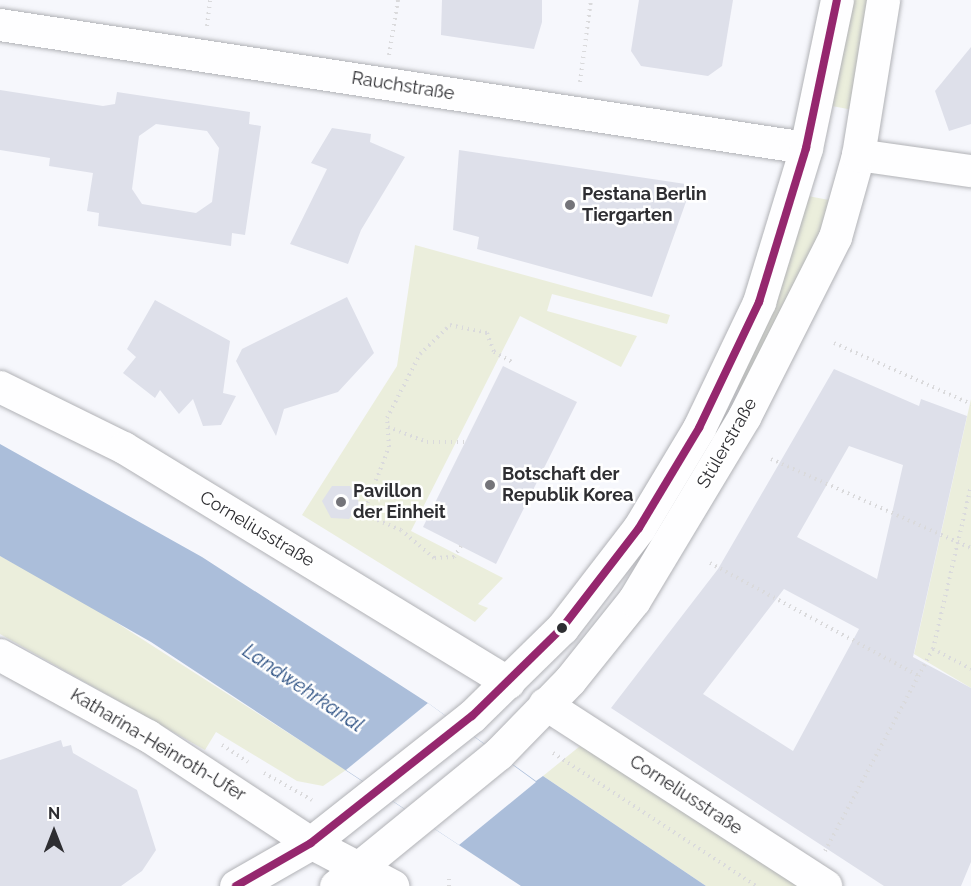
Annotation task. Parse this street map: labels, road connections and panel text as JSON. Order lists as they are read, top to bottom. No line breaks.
{"streets":{"main road":["Stülerstraße"],"street":["Rauchstraße","Corneliusstraße","Katharina-Heinroth-Ufer"]},"crossings":[["Rauchstraße","Stülerstraße"],["Stülerstraße","Corneliusstraße"],["Stülerstraße","Katharina-Heinroth-Ufer"]],"water":["Landwehrkanal"],"places":["Pestana Berlin Tiergarten","Botschaft der Republik Korea","Pavillon der Einheit"],"north":"top"}
